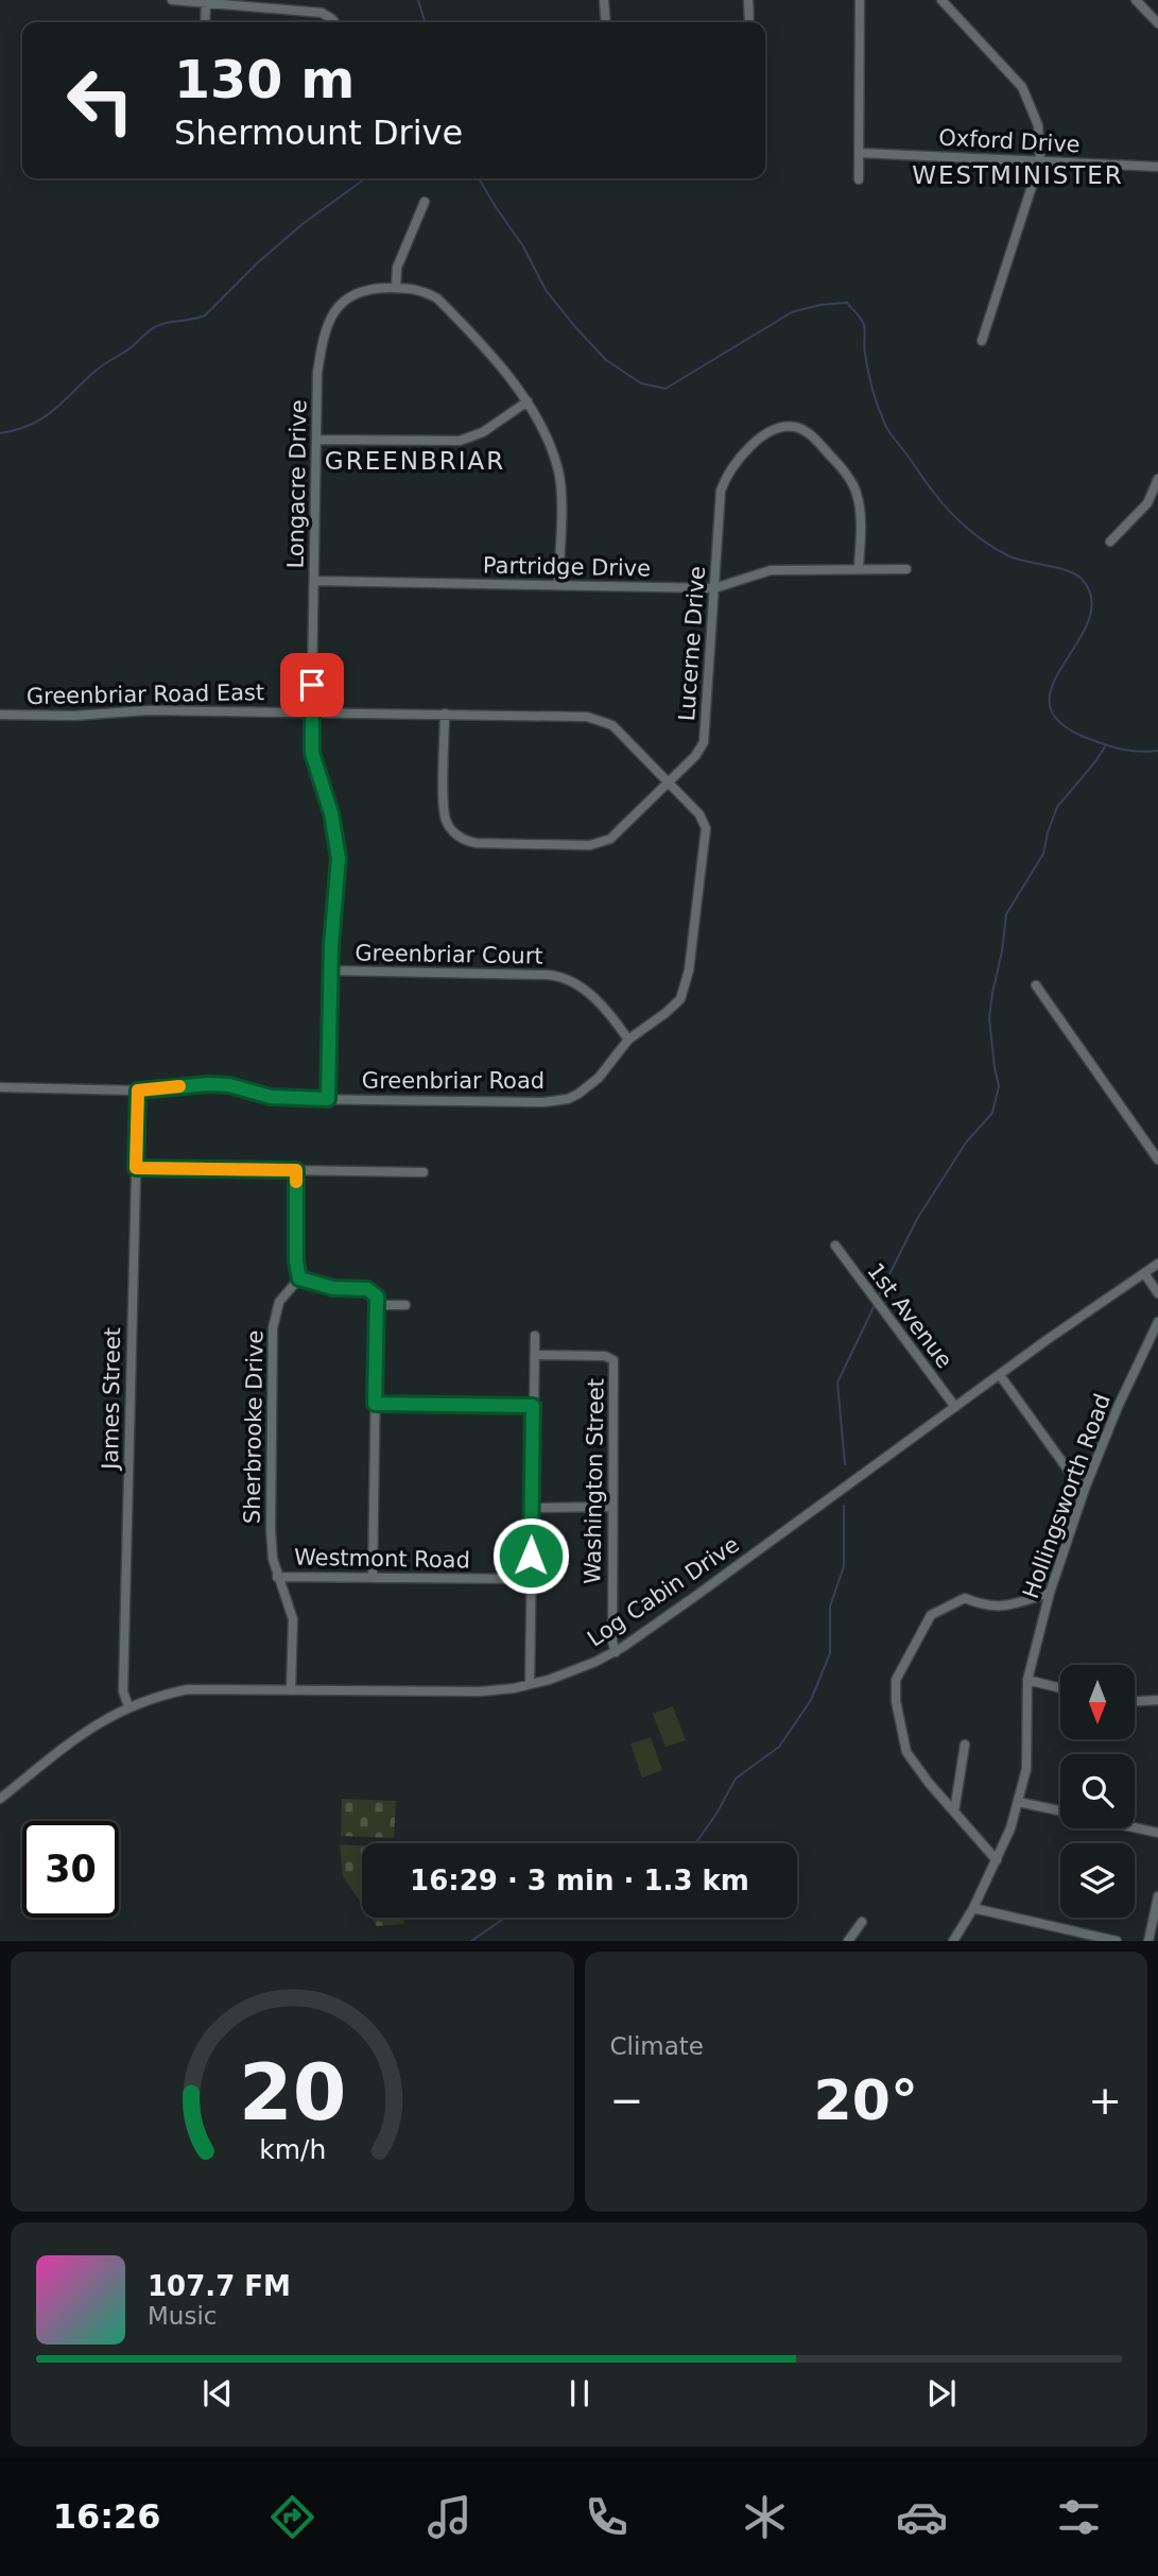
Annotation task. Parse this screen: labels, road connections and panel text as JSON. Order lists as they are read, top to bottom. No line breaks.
{"streets":{"street":["Oxford Drive","Longacre Drive","Partridge Drive","Lucerne Drive","Greenbriar Road East","Greenbriar Court","Greenbriar Road","1st Avenue","James Street","Sherbrooke Drive","Washington Street","Hollingsworth Road","Westmont Road","Log Cabin Drive"]},"crossings":[["Longacre Drive","Partridge Drive"],["Longacre Drive","Greenbriar Road East"],["Longacre Drive","Greenbriar Court"],["Longacre Drive","Greenbriar Road"],["Partridge Drive","Lucerne Drive"],["Lucerne Drive","Greenbriar Road East"],["Lucerne Drive","Greenbriar Road"],["Greenbriar Road East","Greenbriar Road"],["Greenbriar Court","Greenbriar Road"],["Greenbriar Road","James Street"],["1st Avenue","Log Cabin Drive"],["James Street","Log Cabin Drive"],["Sherbrooke Drive","Westmont Road"],["Sherbrooke Drive","Log Cabin Drive"],["Washington Street","Log Cabin Drive"]],"districts":["WESTMINISTER","GREENBRIAR"],"north":"bottom","page":{"turn":["130 m","Shermount Drive"],"limit":"30","trip":"16:29 · 3 min · 1.3 km","tile":"Climate","heat":["−","20°","+"],"song":["107.7 FM","Music"],"tabs":"16:26","gauge":["20","km/h"]}}
